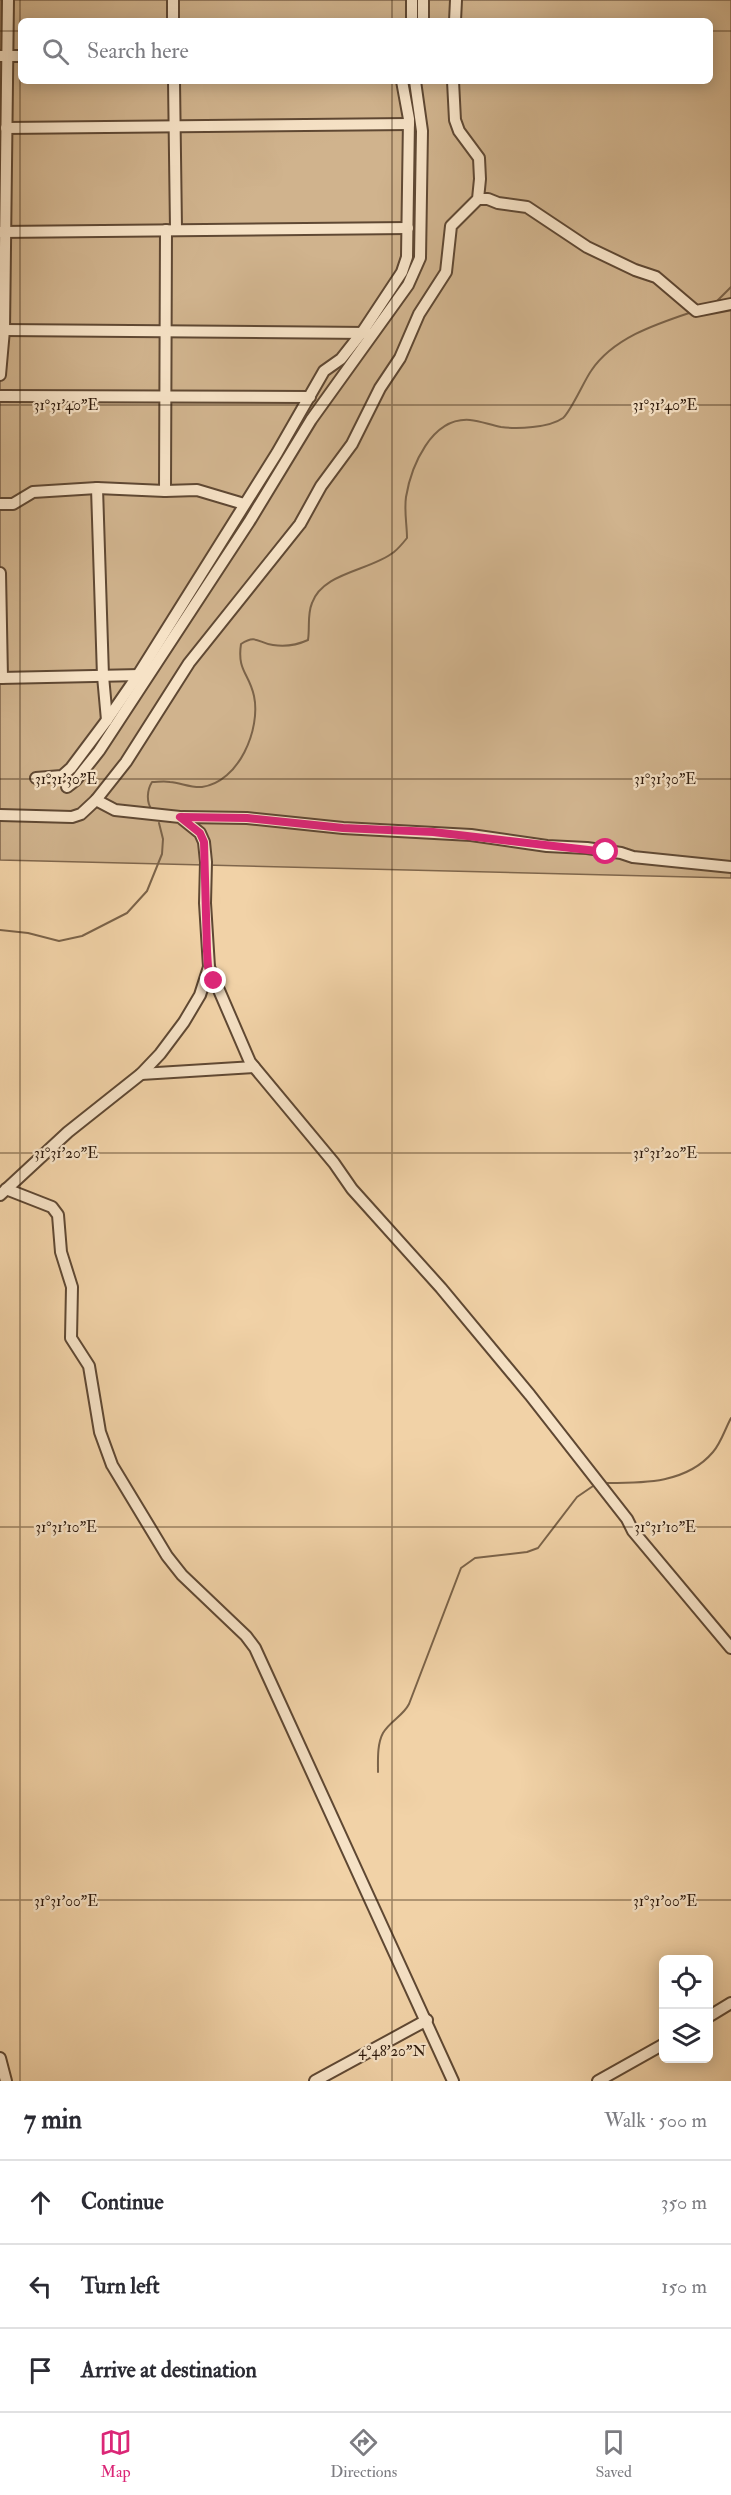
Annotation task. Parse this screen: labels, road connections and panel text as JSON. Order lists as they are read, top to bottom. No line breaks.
{"page":{"search":"Search here","heading":["7 min","Walk · 500 m"],"list":[["Continue","350 m"],["Turn left","150 m"],"Arrive at destination"],"nav":["Map","Directions","Saved"]},"coordinates":["31°31'40\"E","31°31'30\"E","31°31'20\"E","31°31'10\"E","31°31'00\"E","4°48'20\"N"]}
